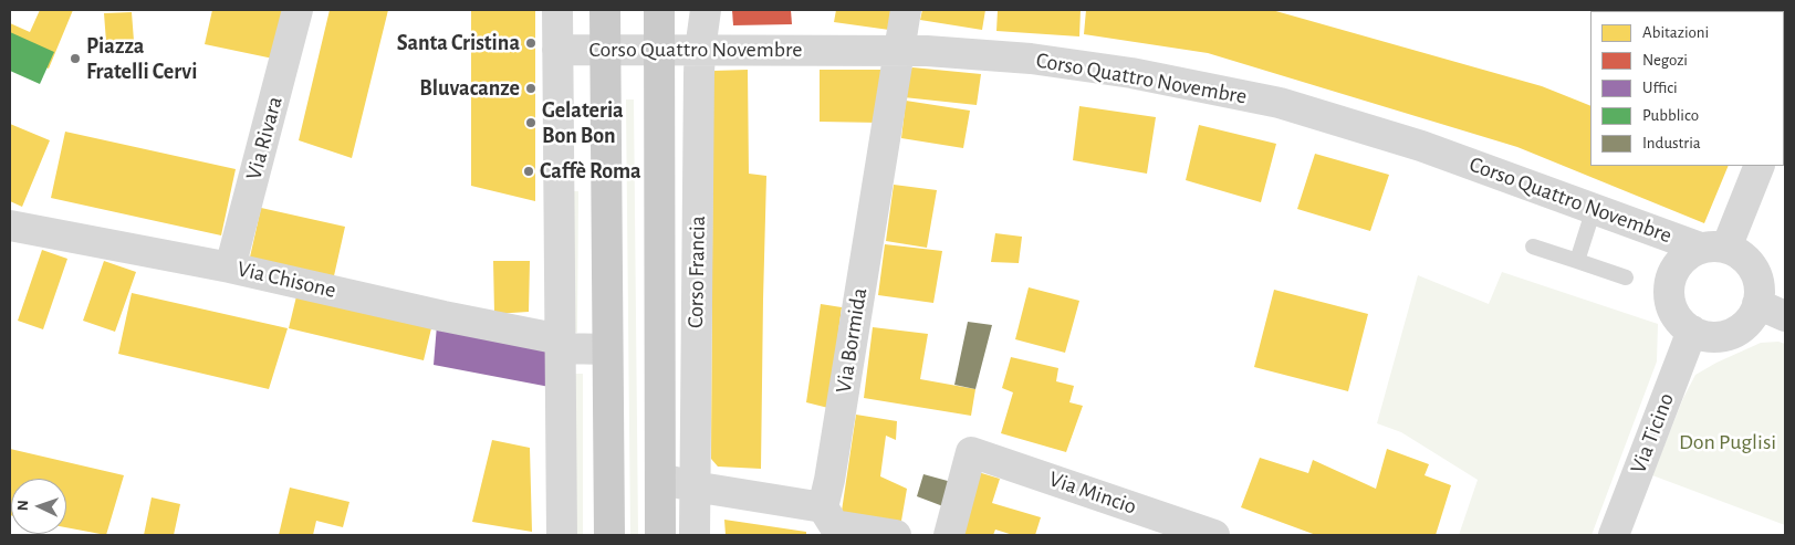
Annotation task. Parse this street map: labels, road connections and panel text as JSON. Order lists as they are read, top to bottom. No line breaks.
{"streets":{"main road":["Corso Francia"],"street":["Corso Quattro Novembre","Via Rivara","Via Chisone","Via Bormida","Via Ticino","Via Mincio"]},"crossings":[["Corso Quattro Novembre","Corso Francia"],["Corso Quattro Novembre","Via Bormida"],["Corso Quattro Novembre","Via Ticino"],["Via Rivara","Via Chisone"]],"parks":["Don Puglisi"],"places":["Santa Cristina","Piazza Fratelli Cervi","Bluvacanze","Gelateria Bon Bon","Caffè Roma"],"legend":["Abitazioni","Negozi","Uffici","Pubblico","Industria"],"north":"left"}
